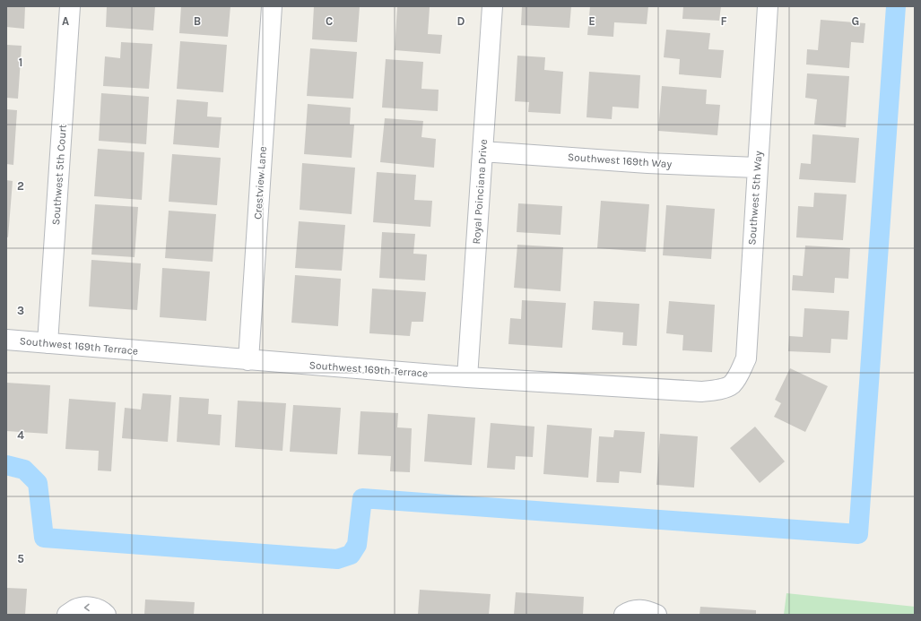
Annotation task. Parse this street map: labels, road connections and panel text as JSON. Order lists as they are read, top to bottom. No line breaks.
{"streets":{"street":["Southwest 169th Way","Southwest 5th Court","Crestview Lane","Royal Poinciana Drive","Southwest 5th Way","Southwest 169th Terrace"]},"crossings":[["Southwest 169th Way","Royal Poinciana Drive"],["Southwest 169th Way","Southwest 5th Way"],["Southwest 5th Court","Southwest 169th Terrace"],["Crestview Lane","Southwest 169th Terrace"],["Royal Poinciana Drive","Southwest 169th Terrace"],["Southwest 5th Way","Southwest 169th Terrace"]],"grid":{"columns":["A","B","C","D","E","F","G"],"rows":["1","2","3","4","5"]}}
